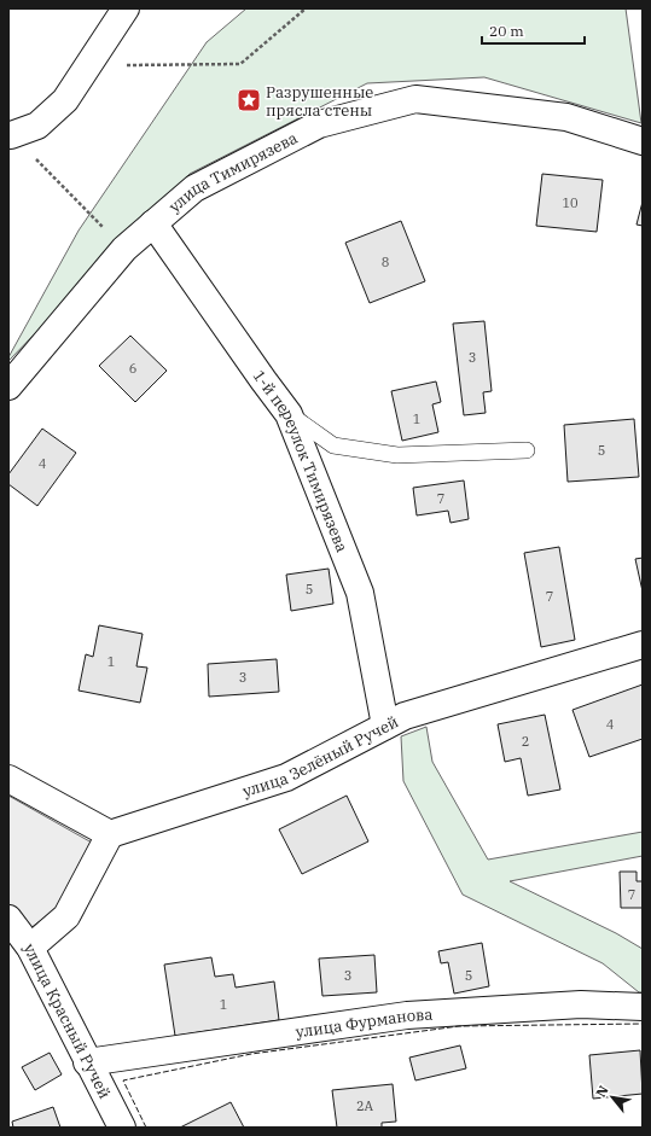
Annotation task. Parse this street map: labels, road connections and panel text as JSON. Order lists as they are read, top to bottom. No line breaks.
{"streets":{"street":["улица Тимирязева","1-й переулок Тимирязева","улица Зелёный Ручей","улица Красный Ручей","улица Фурманова"]},"crossings":[["улица Тимирязева","1-й переулок Тимирязева"],["1-й переулок Тимирязева","улица Зелёный Ручей"],["улица Красный Ручей","улица Фурманова"]],"places":{"place":["Разрушенные прясла стены"]},"house_numbers":["10","8","3","6","1","5","4","7","5","7","1","3","4","2","7","3","5","1","2А"],"scale_bar":"20 m","north":"top left"}
